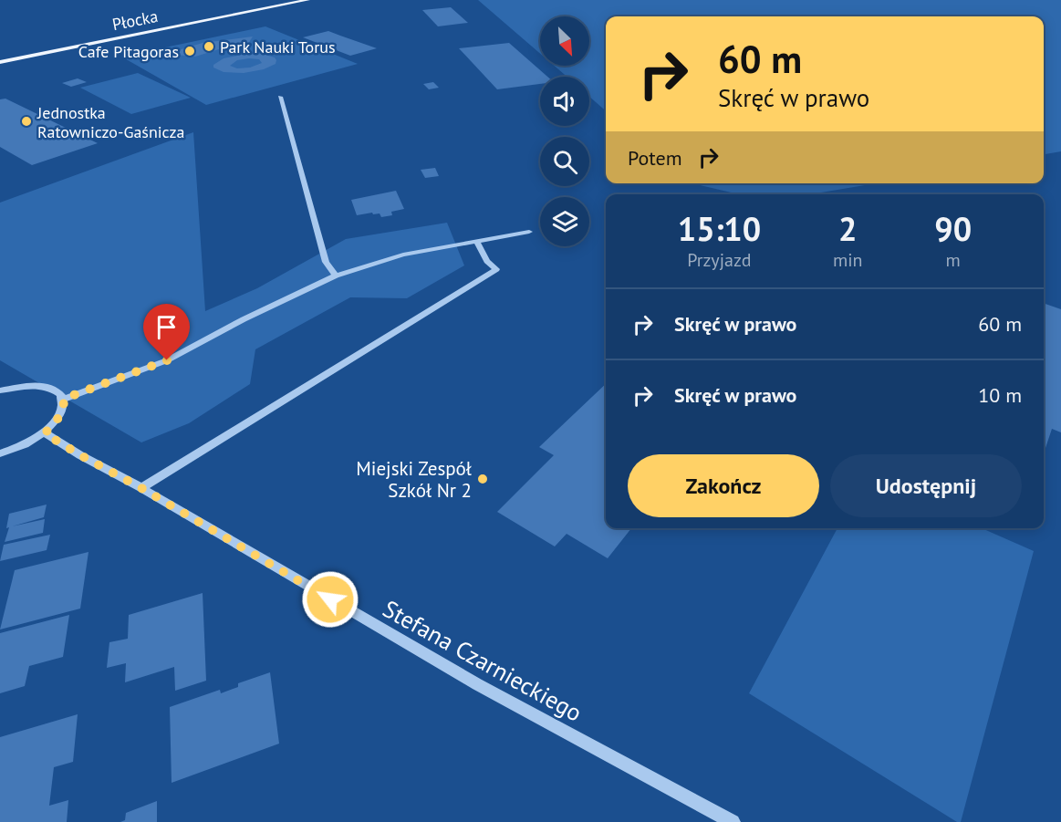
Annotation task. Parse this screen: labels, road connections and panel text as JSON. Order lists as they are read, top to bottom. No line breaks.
{"streets":{"main road":["Płocka"],"street":["Stefana Czarnieckiego"]},"places":["Park Nauki Torus","Cafe Pitagoras","Jednostka Ratowniczo-Gaśnicza","Miejski Zespół Szkół Nr 2"],"north":"bottom right","page":{"turn":["60 m","Skręć w prawo"],"then":"Potem","eta":["15:10","Przyjazd","2","min","90","m"],"list":[{"name":"Skręć w prawo","value":"60 m"},{"name":"Skręć w prawo","value":"10 m"}],"buttons":["Zakończ","Udostępnij"]}}
